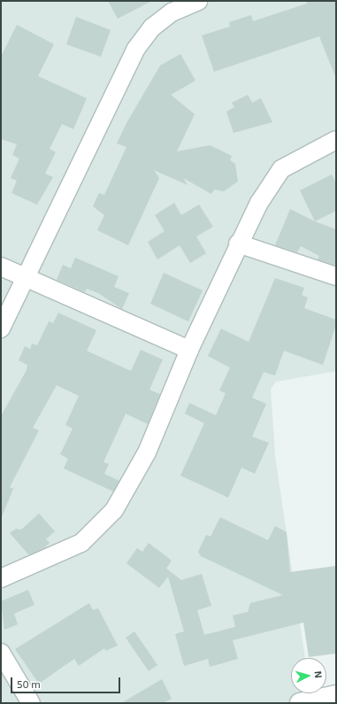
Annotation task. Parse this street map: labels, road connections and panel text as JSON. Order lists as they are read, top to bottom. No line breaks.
{"scale_bar":"50 m","north":"right"}
